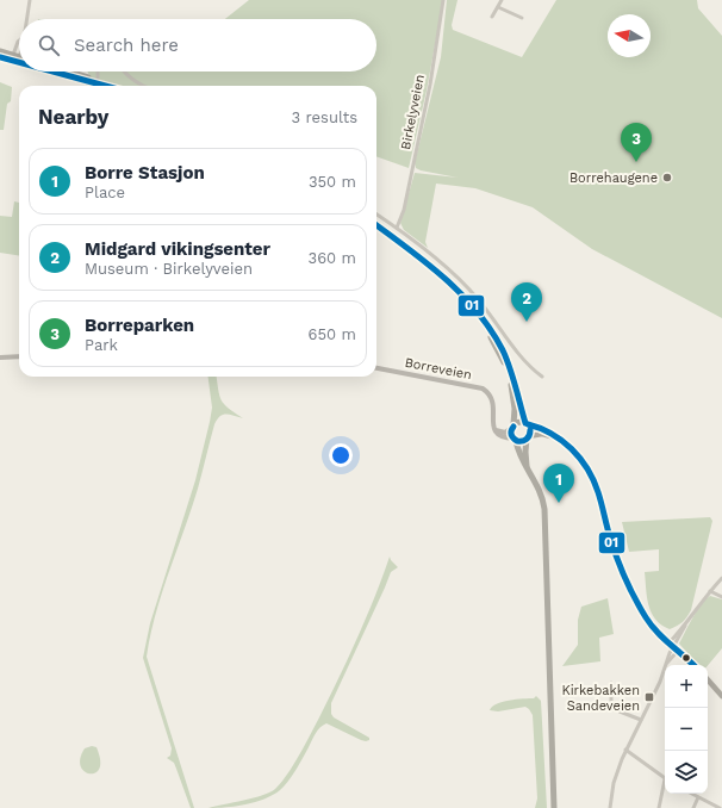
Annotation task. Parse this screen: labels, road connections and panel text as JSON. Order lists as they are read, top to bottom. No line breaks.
{"streets":{"main road":["Borreveien"],"street":["Birkelyveien"]},"places":{"other":["Borrehaugene"],"transit":["Kirkebakken Sandeveien"]},"lines":["transit line 01"],"north":"left","page":{"search":"Search here","heading":["Nearby","3 results"],"pins":["3","2","1"],"list":[{"mark":"1","name":"Borre Stasjon","note":"Place","value":"350 m"},{"mark":"2","name":"Midgard vikingsenter","note":"Museum · Birkelyveien","value":"360 m"},{"mark":"3","name":"Borreparken","note":"Park","value":"650 m"}],"map_buttons":["+","−"]}}
